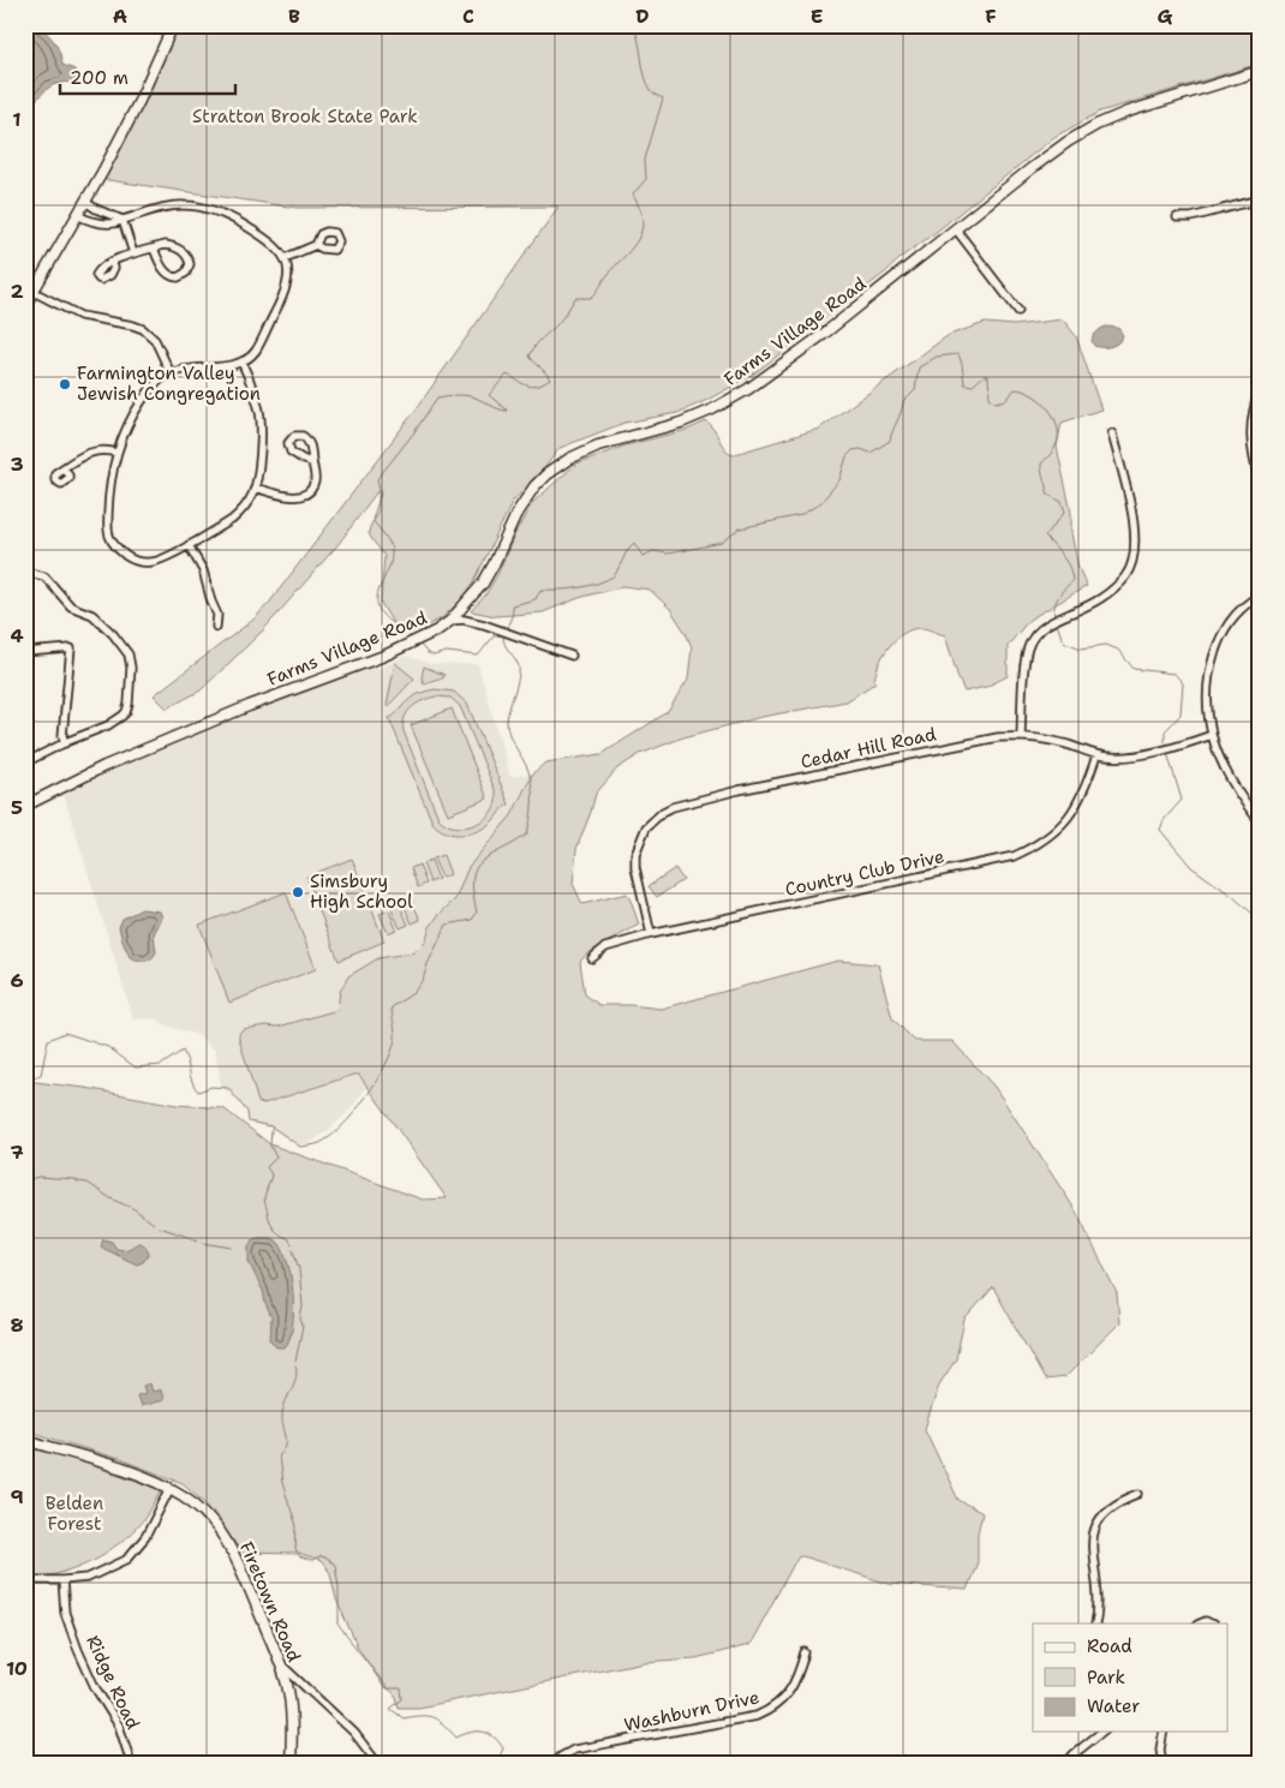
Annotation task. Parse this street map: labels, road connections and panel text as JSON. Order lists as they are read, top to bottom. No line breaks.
{"streets":{"main road":["Farms Village Road","Firetown Road"],"street":["Cedar Hill Road","Country Club Drive","Ridge Road","Washburn Drive"]},"crossings":[["Cedar Hill Road","Country Club Drive"]],"parks":["Stratton Brook State Park","Belden Forest"],"places":["Farmington Valley Jewish Congregation","Simsbury High School"],"legend":["Road","Park","Water"],"scale_bar":"200 m","grid":{"columns":["A","B","C","D","E","F","G"],"rows":["1","2","3","4","5","6","7","8","9","10"]}}
